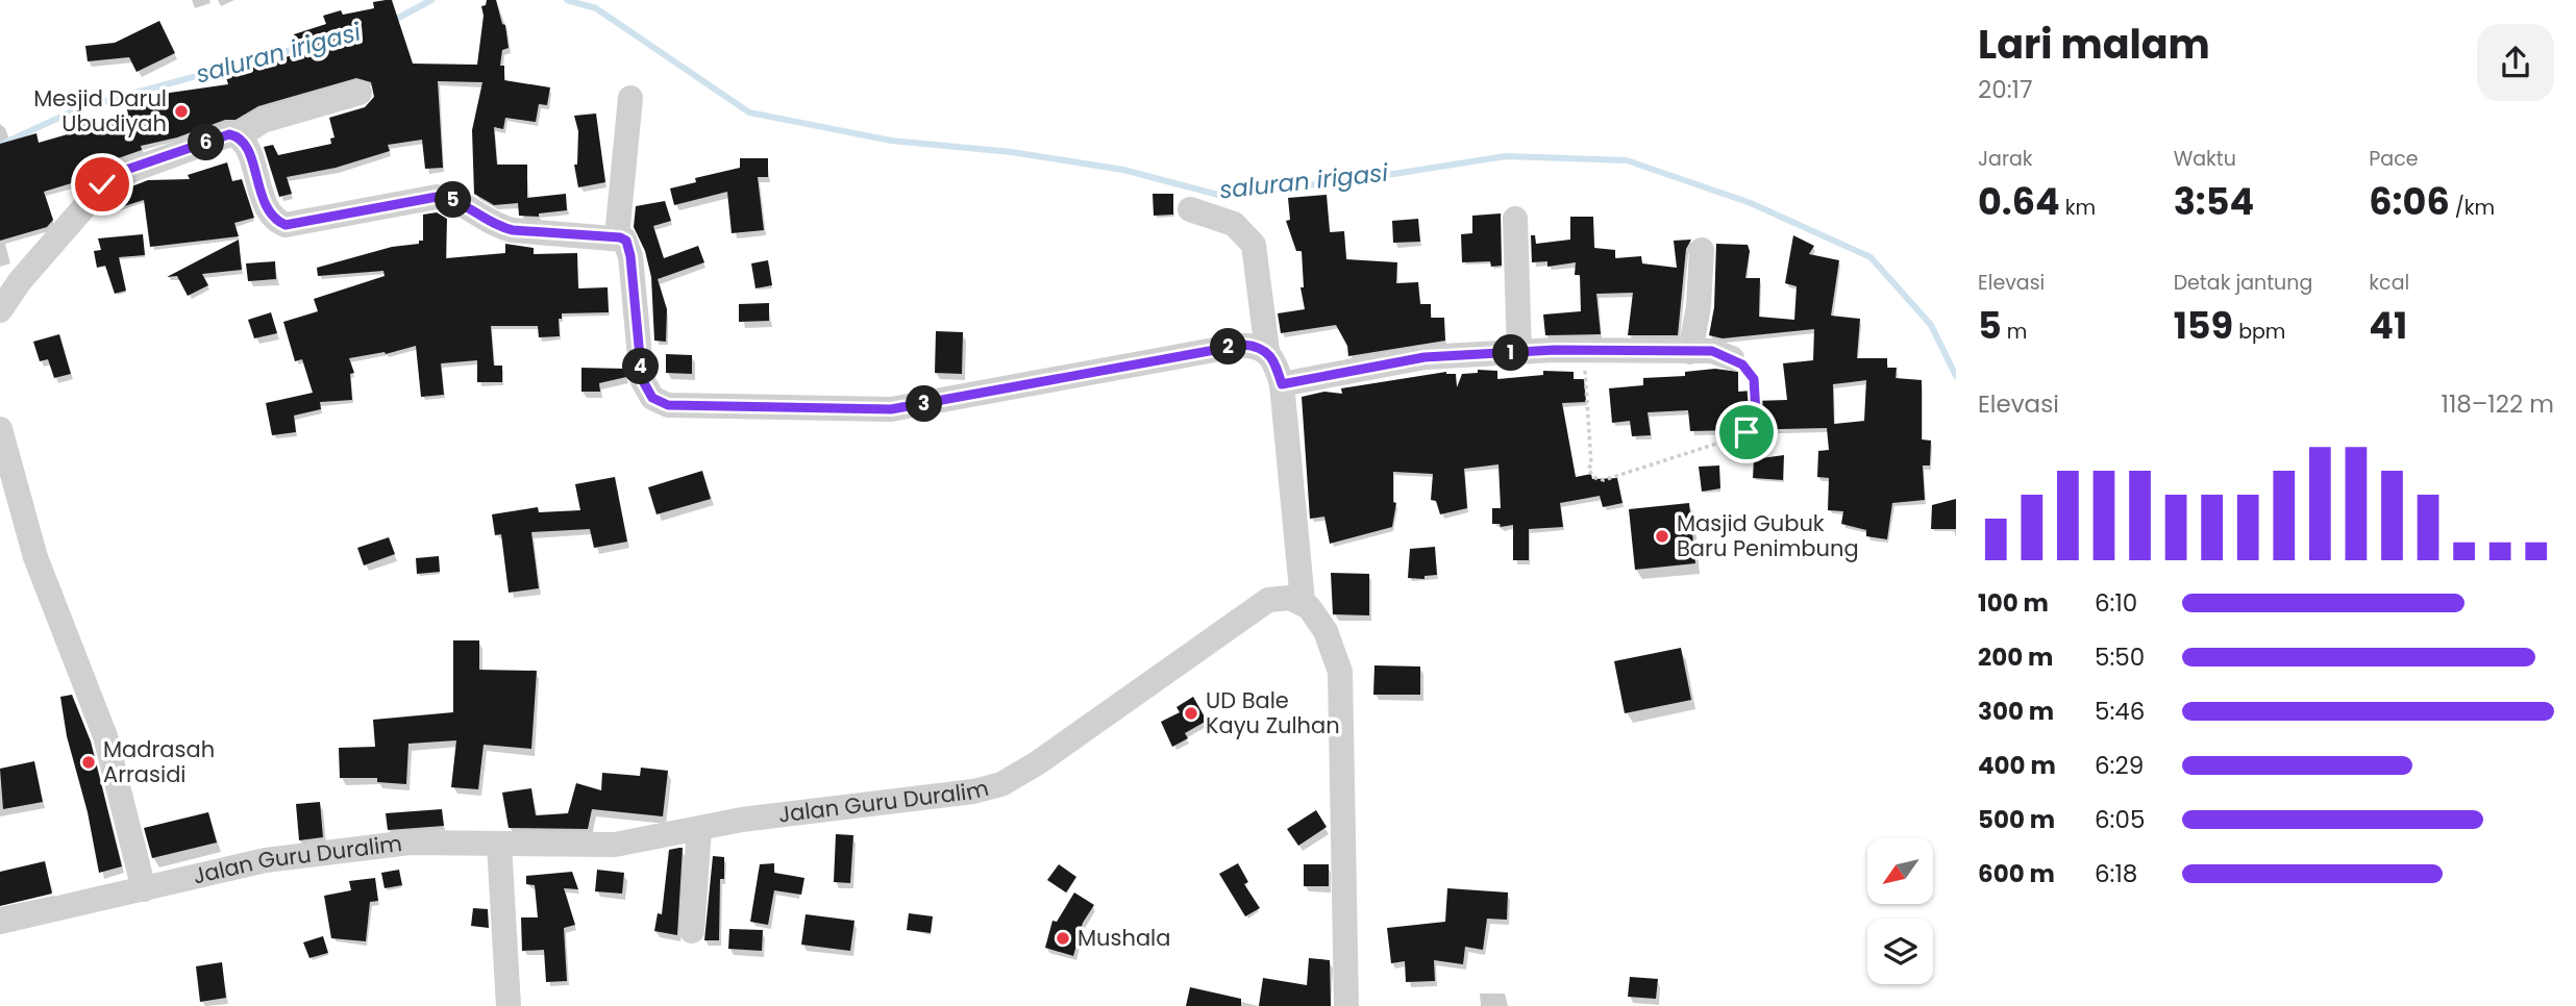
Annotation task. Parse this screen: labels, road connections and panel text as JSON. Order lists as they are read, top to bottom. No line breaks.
{"streets":{"street":["Jalan Guru Duralim"]},"water":["saluran irigasi"],"places":["Mesjid Darul Ubudiyah","Masjid Gubuk Baru Penimbung","UD Bale Kayu Zulhan","Madrasah Arrasidi","Mushala"],"north":"bottom left","page":{"heading":["Lari malam","20:17"],"pins":["6","5","2","1","4","3"],"stats":[["Jarak","0.64 km"],["Waktu","3:54"],["Pace","6:06 /km"],["Elevasi","5 m"],["Detak jantung","159 bpm"],["kcal","41"]],"chart":["Elevasi","118–122 m"],"list":[{"name":"100 m","note":"6:10"},{"name":"200 m","note":"5:50"},{"name":"300 m","note":"5:46"},{"name":"400 m","note":"6:29"},{"name":"500 m","note":"6:05"},{"name":"600 m","note":"6:18"}]}}
